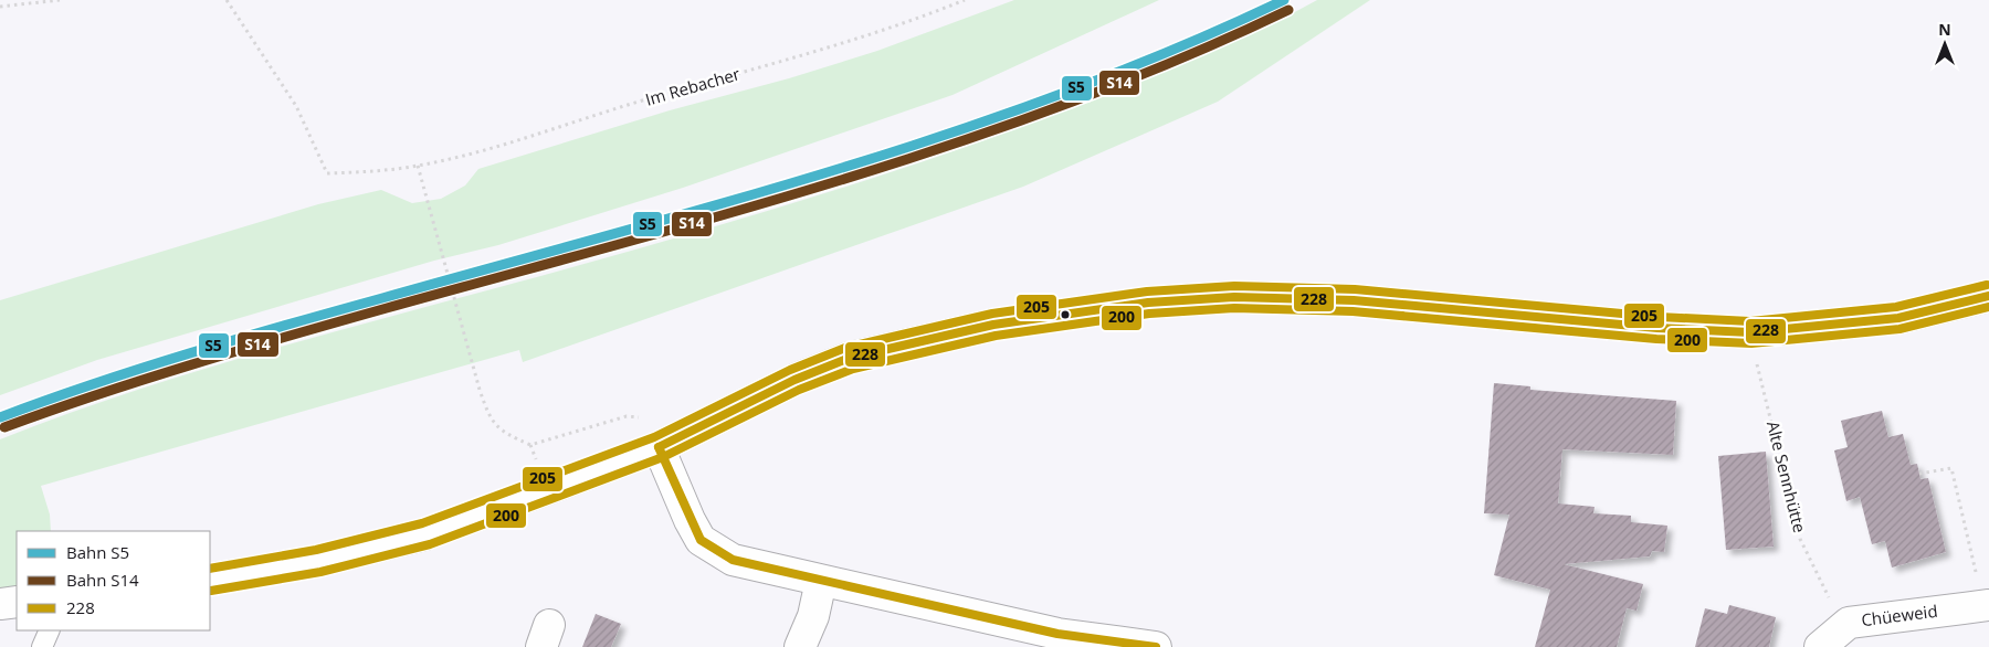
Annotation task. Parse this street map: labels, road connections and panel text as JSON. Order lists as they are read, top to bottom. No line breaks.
{"streets":{"main road":["Chüeweid"],"path":["Im Rebacher","Alte Sennhütte"]},"lines":["rail line S5","rail line S14","transit line 205","transit line 228","transit line 200"],"legend":["Bahn S5","Bahn S14","228"],"north":"top"}
